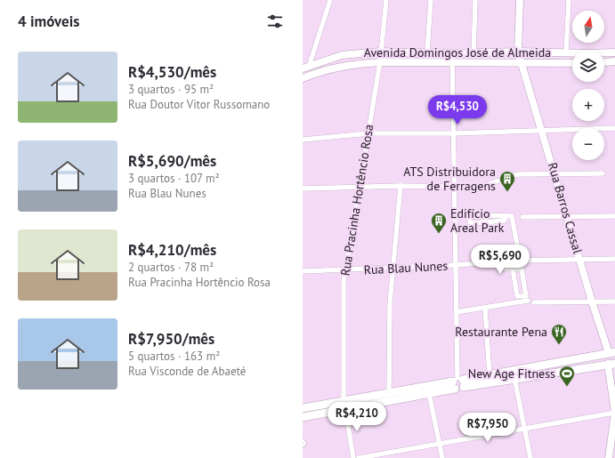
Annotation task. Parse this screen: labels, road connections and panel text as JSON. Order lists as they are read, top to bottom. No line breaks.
{"streets":{"main road":["Avenida Domingos José de Almeida","Rua Barros Cassal"],"street":["Rua Pracinha Hortêncio Rosa","Rua Blau Nunes"]},"crossings":[["Avenida Domingos José de Almeida","Rua Pracinha Hortêncio Rosa"],["Avenida Domingos José de Almeida","Rua Barros Cassal"],["Rua Pracinha Hortêncio Rosa","Rua Blau Nunes"],["Rua Barros Cassal","Rua Blau Nunes"]],"places":{"building":["ATS Distribuidora de Ferragens","Edifício Areal Park"],"restaurant":["Restaurante Pena"],"sports":["New Age Fitness"]},"north":"top","page":{"heading":"4 imóveis","map_buttons":["+","−"],"list":[{"name":"R$4,530/mês","note":"3 quartos · 95 m² · Rua Doutor Vitor Russomano"},{"name":"R$5,690/mês","note":"3 quartos · 107 m² · Rua Blau Nunes"},{"name":"R$4,210/mês","note":"2 quartos · 78 m² · Rua Pracinha Hortêncio Rosa"},{"name":"R$7,950/mês","note":"5 quartos · 163 m² · Rua Visconde de Abaeté"}],"price":["R$4,530","R$5,690","R$4,210","R$7,950"]}}
